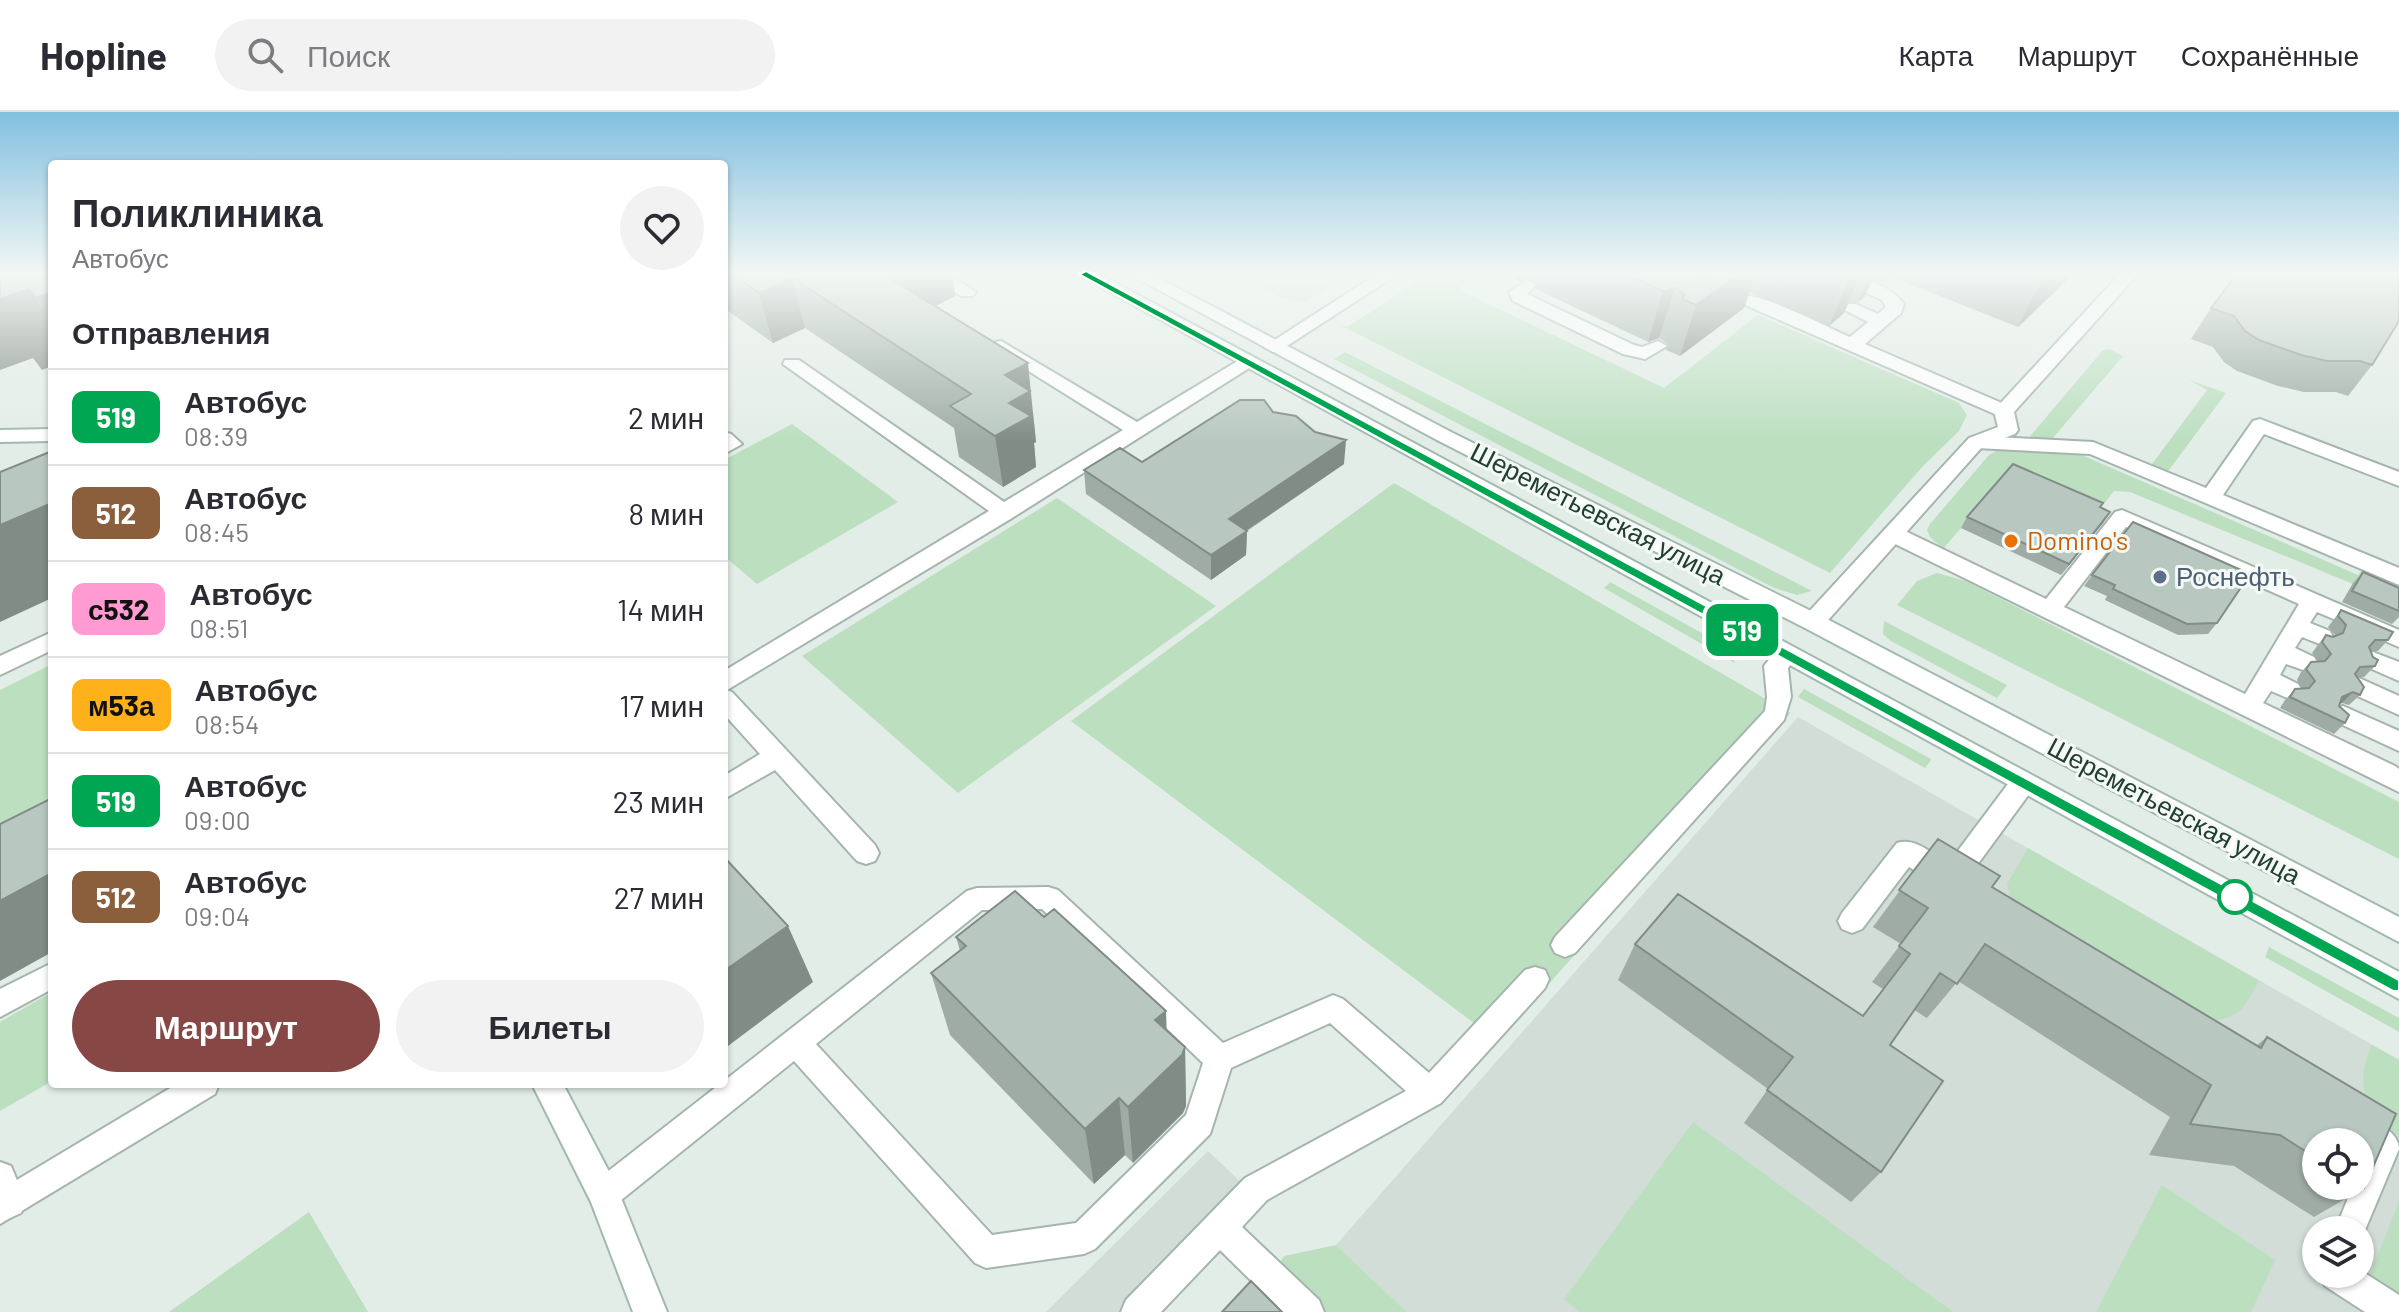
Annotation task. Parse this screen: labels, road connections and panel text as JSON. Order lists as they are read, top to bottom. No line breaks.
{"streets":{"main road":["Шереметьевская улица"]},"places":["Domino's","Роснефть"],"lines":["bus line 519"],"page":{"header":"Hopline","search":"Поиск","nav":["Карта","Маршрут","Сохранённые"],"on_map":"519","heading":[["Поликлиника","Автобус"],"Отправления"],"list":[{"mark":"519","name":"Автобус","note":"08:39","value":"2 мин"},{"mark":"512","name":"Автобус","note":"08:45","value":"8 мин"},{"mark":"с532","name":"Автобус","note":"08:51","value":"14 мин"},{"mark":"м53а","name":"Автобус","note":"08:54","value":"17 мин"},{"mark":"519","name":"Автобус","note":"09:00","value":"23 мин"},{"mark":"512","name":"Автобус","note":"09:04","value":"27 мин"}],"buttons":["Маршрут","Билеты"]}}
